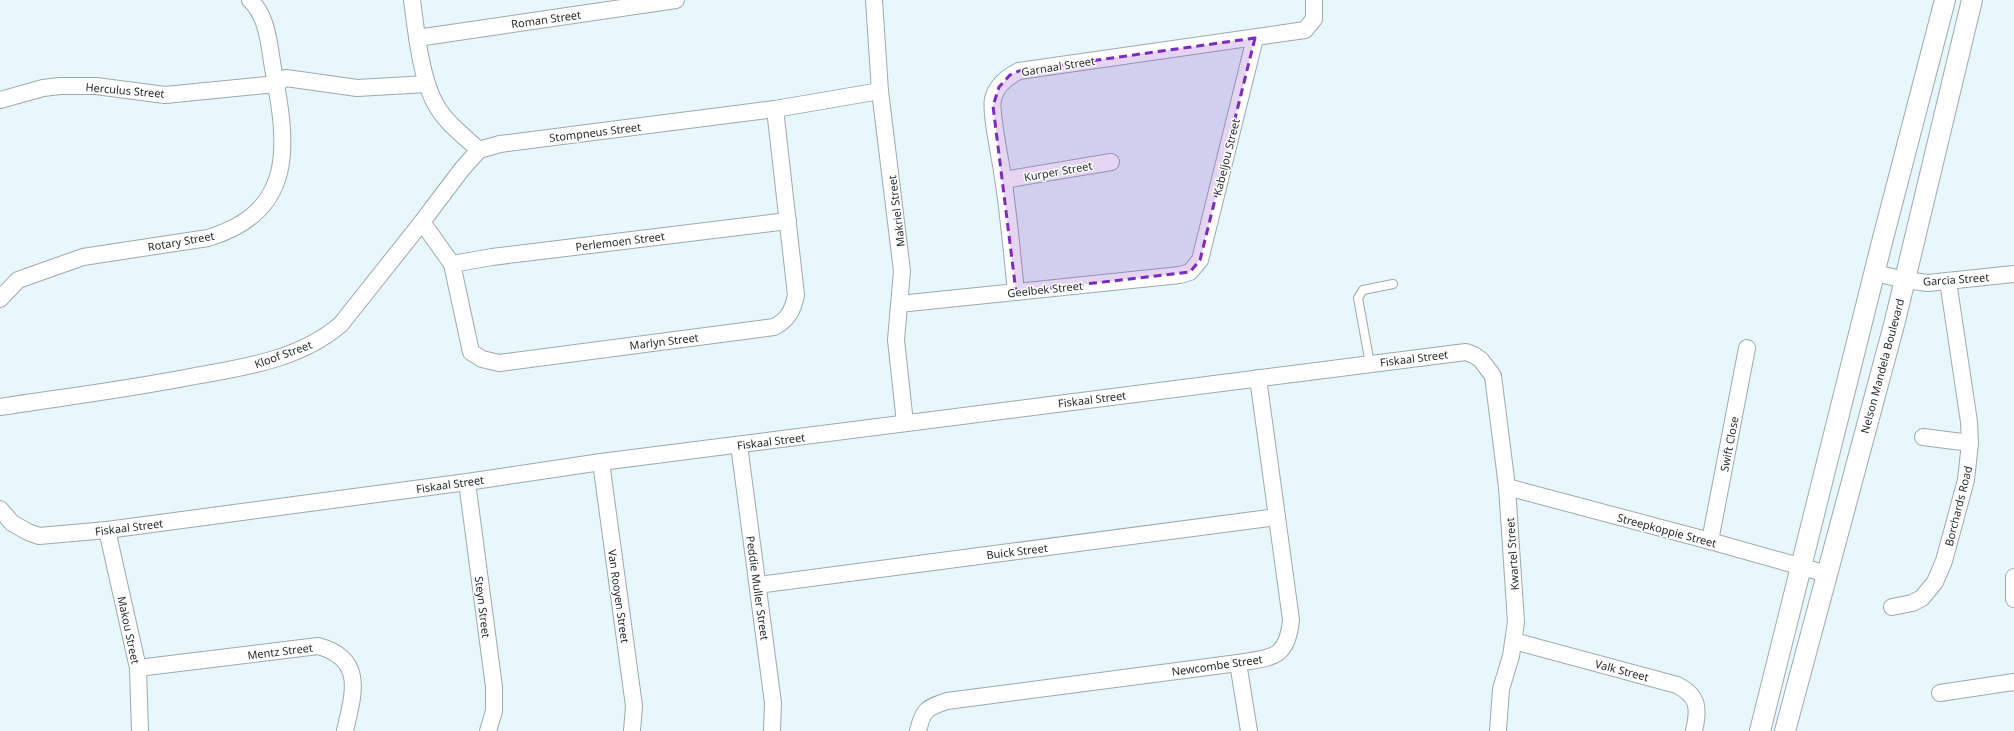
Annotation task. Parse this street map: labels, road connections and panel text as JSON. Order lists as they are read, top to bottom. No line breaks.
{"streets":{"street":["Roman Street","Garnaal Street","Herculus Street","Stompneus Street","Kabeljou Street","Kurper Street","Makriel Street","Rotary Street","Perlemoen Street","Garcia Street","Geelbek Street","Marlyn Street","Kloof Street","Fiskaal Street","Nelson Mandela Boulevard","Swift Close","Borchards Road","Streepkoppie Street","Buick Street","Kwartel Street","Peddie Muller Street","Van Rooyen Street","Steyn Street","Makou Street","Mentz Street","Newcombe Street","Valk Street"]},"crossings":[["Garnaal Street","Kabeljou Street"],["Garnaal Street","Kurper Street"],["Garnaal Street","Geelbek Street"],["Herculus Street","Rotary Street"],["Stompneus Street","Makriel Street"],["Stompneus Street","Marlyn Street"],["Stompneus Street","Kloof Street"],["Kabeljou Street","Geelbek Street"],["Makriel Street","Geelbek Street"],["Makriel Street","Fiskaal Street"],["Perlemoen Street","Marlyn Street"],["Garcia Street","Nelson Mandela Boulevard"],["Garcia Street","Borchards Road"],["Marlyn Street","Kloof Street"],["Fiskaal Street","Kwartel Street"],["Fiskaal Street","Peddie Muller Street"],["Fiskaal Street","Van Rooyen Street"],["Fiskaal Street","Steyn Street"],["Fiskaal Street","Makou Street"],["Fiskaal Street","Newcombe Street"],["Nelson Mandela Boulevard","Streepkoppie Street"],["Swift Close","Streepkoppie Street"],["Streepkoppie Street","Kwartel Street"],["Buick Street","Peddie Muller Street"],["Buick Street","Newcombe Street"],["Kwartel Street","Valk Street"],["Makou Street","Mentz Street"]]}
